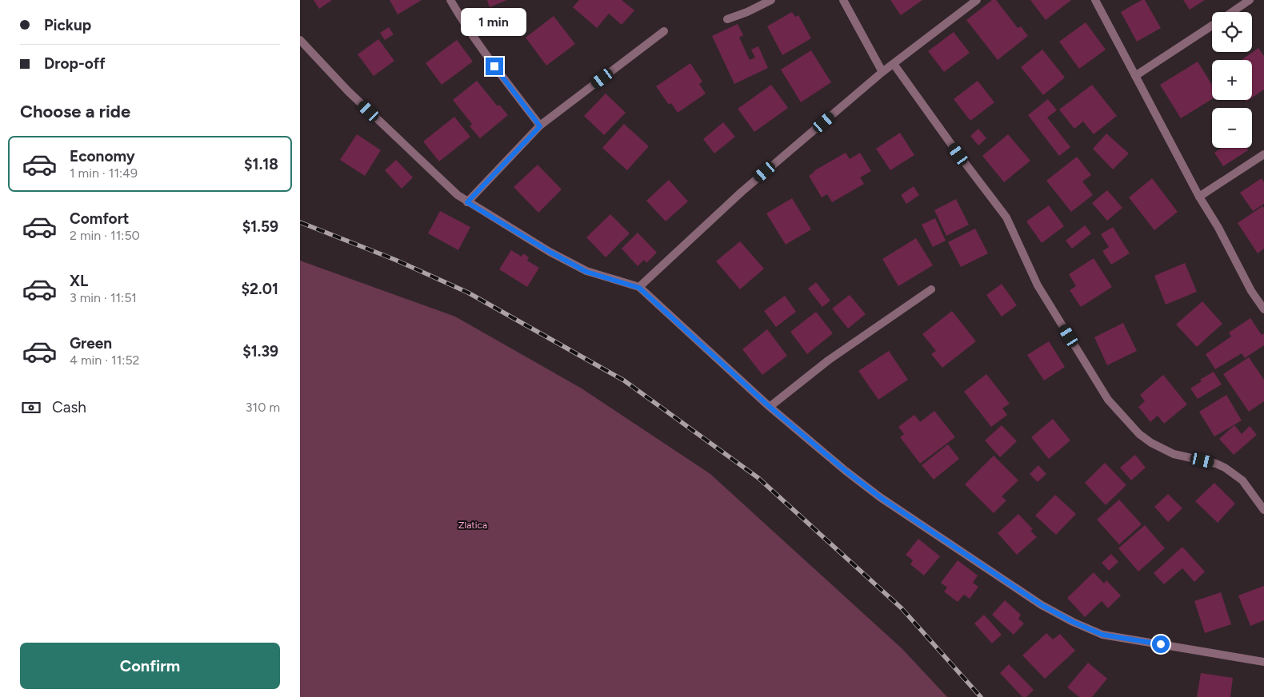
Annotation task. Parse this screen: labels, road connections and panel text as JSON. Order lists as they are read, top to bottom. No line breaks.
{"parks":["Zlatica"],"page":{"banner":["Pickup","Drop-off"],"bubble":"1 min","map_buttons":["+","−"],"heading":"Choose a ride","list":[{"name":"Economy","note":"1 min · 11:49","value":"$1.18"},{"name":"Comfort","note":"2 min · 11:50","value":"$1.59"},{"name":"XL","note":"3 min · 11:51","value":"$2.01"},{"name":"Green","note":"4 min · 11:52","value":"$1.39"}],"pay":["Cash","310 m"],"buttons":"Confirm"}}
